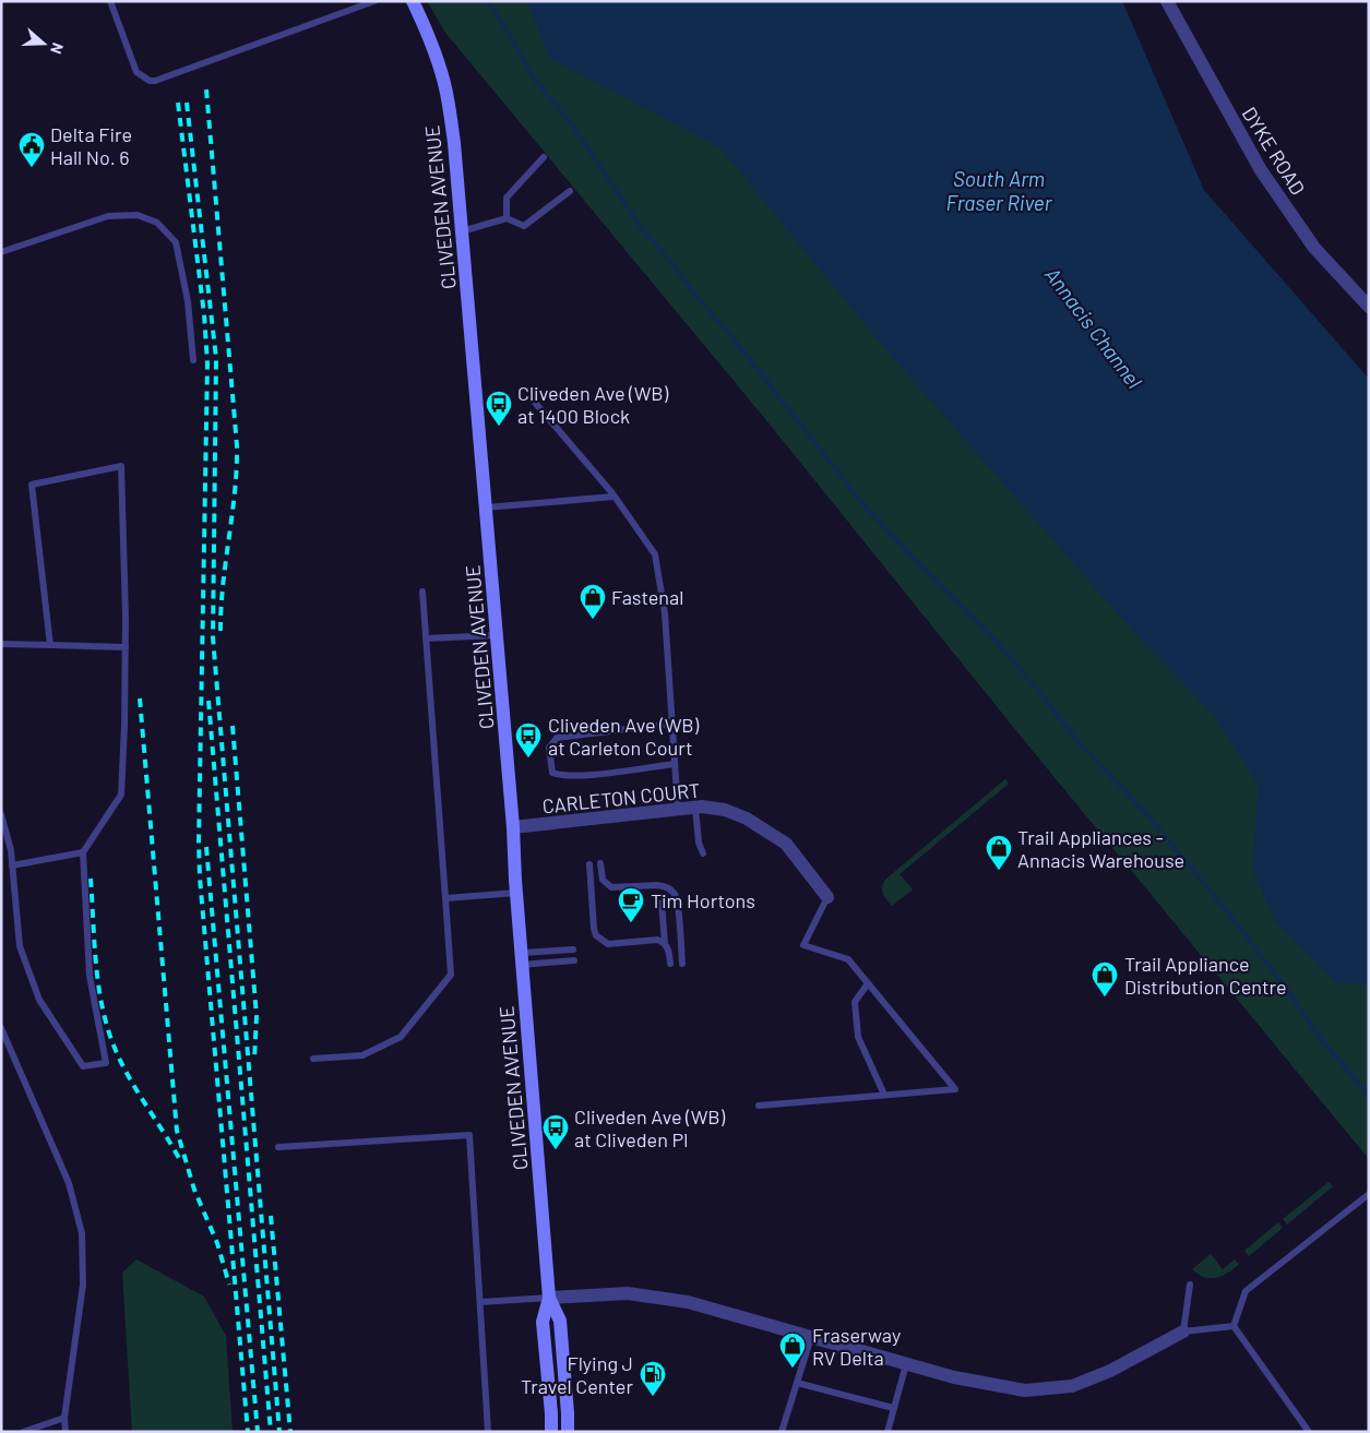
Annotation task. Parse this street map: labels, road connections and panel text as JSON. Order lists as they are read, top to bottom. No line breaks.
{"streets":{"street":["DYKE ROAD","CLIVEDEN AVENUE","CARLETON COURT"]},"crossings":[["CLIVEDEN AVENUE","CARLETON COURT"]],"water":["South Arm Fraser River","Annacis Channel"],"places":{"public building":["Delta Fire Hall No. 6"],"bus stop":["Cliveden Ave (WB) at 1400 Block","Cliveden Ave (WB) at Carleton Court","Cliveden Ave (WB) at Cliveden Pl"],"shop":["Fastenal","Trail Appliances - Annacis Warehouse","Trail Appliance Distribution Centre","Fraserway RV Delta"],"cafe":["Tim Hortons"],"fuel station":["Flying J Travel Center"]},"north":"right"}
